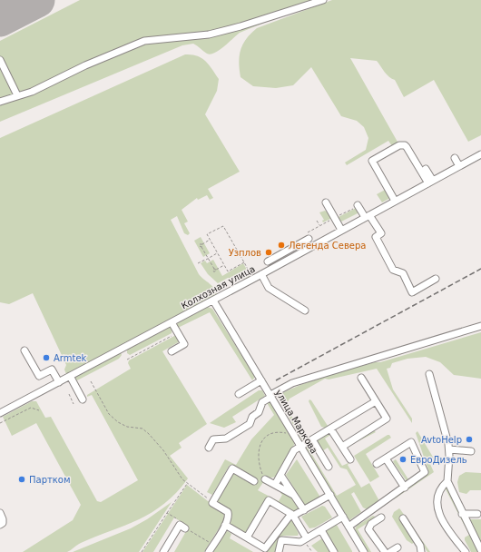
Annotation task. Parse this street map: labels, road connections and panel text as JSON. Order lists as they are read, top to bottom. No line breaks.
{"streets":{"street":["Колхозная улица","улица Маркова"]},"crossings":[["Колхозная улица","улица Маркова"]],"places":["Легенда Севера","Узплов","Armtek","AvtoHelp","ЕвроДизель","Партком"]}
